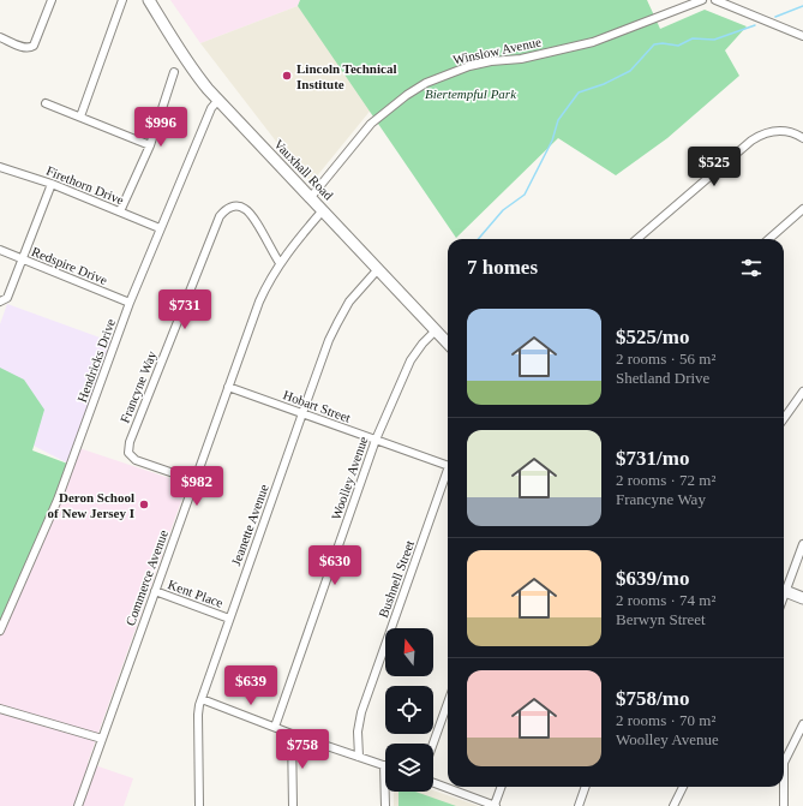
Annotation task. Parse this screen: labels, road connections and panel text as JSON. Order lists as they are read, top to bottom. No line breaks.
{"streets":{"street":["Winslow Avenue","Vauxhall Road","Firethorn Drive","Redspire Drive","Hendricks Drive","Francyne Way","Hobart Street","Woolley Avenue","Jeanette Avenue","Commerce Avenue","Bushnell Street","Kent Place"]},"crossings":[["Winslow Avenue","Vauxhall Road"],["Vauxhall Road","Hendricks Drive"],["Vauxhall Road","Woolley Avenue"],["Vauxhall Road","Jeanette Avenue"],["Vauxhall Road","Commerce Avenue"],["Firethorn Drive","Hendricks Drive"],["Redspire Drive","Hendricks Drive"],["Francyne Way","Commerce Avenue"],["Hobart Street","Woolley Avenue"],["Hobart Street","Jeanette Avenue"],["Hobart Street","Commerce Avenue"],["Jeanette Avenue","Kent Place"],["Commerce Avenue","Kent Place"]],"parks":["Biertempful Park"],"places":["Lincoln Technical Institute","Deron School of New Jersey I"],"north":"top","page":{"price":["$996","$525","$731","$982","$630","$639","$758"],"heading":"7 homes","list":[{"name":"$525/mo","note":"2 rooms · 56 m² · Shetland Drive"},{"name":"$731/mo","note":"2 rooms · 72 m² · Francyne Way"},{"name":"$639/mo","note":"2 rooms · 74 m² · Berwyn Street"},{"name":"$758/mo","note":"2 rooms · 70 m² · Woolley Avenue"}]}}
